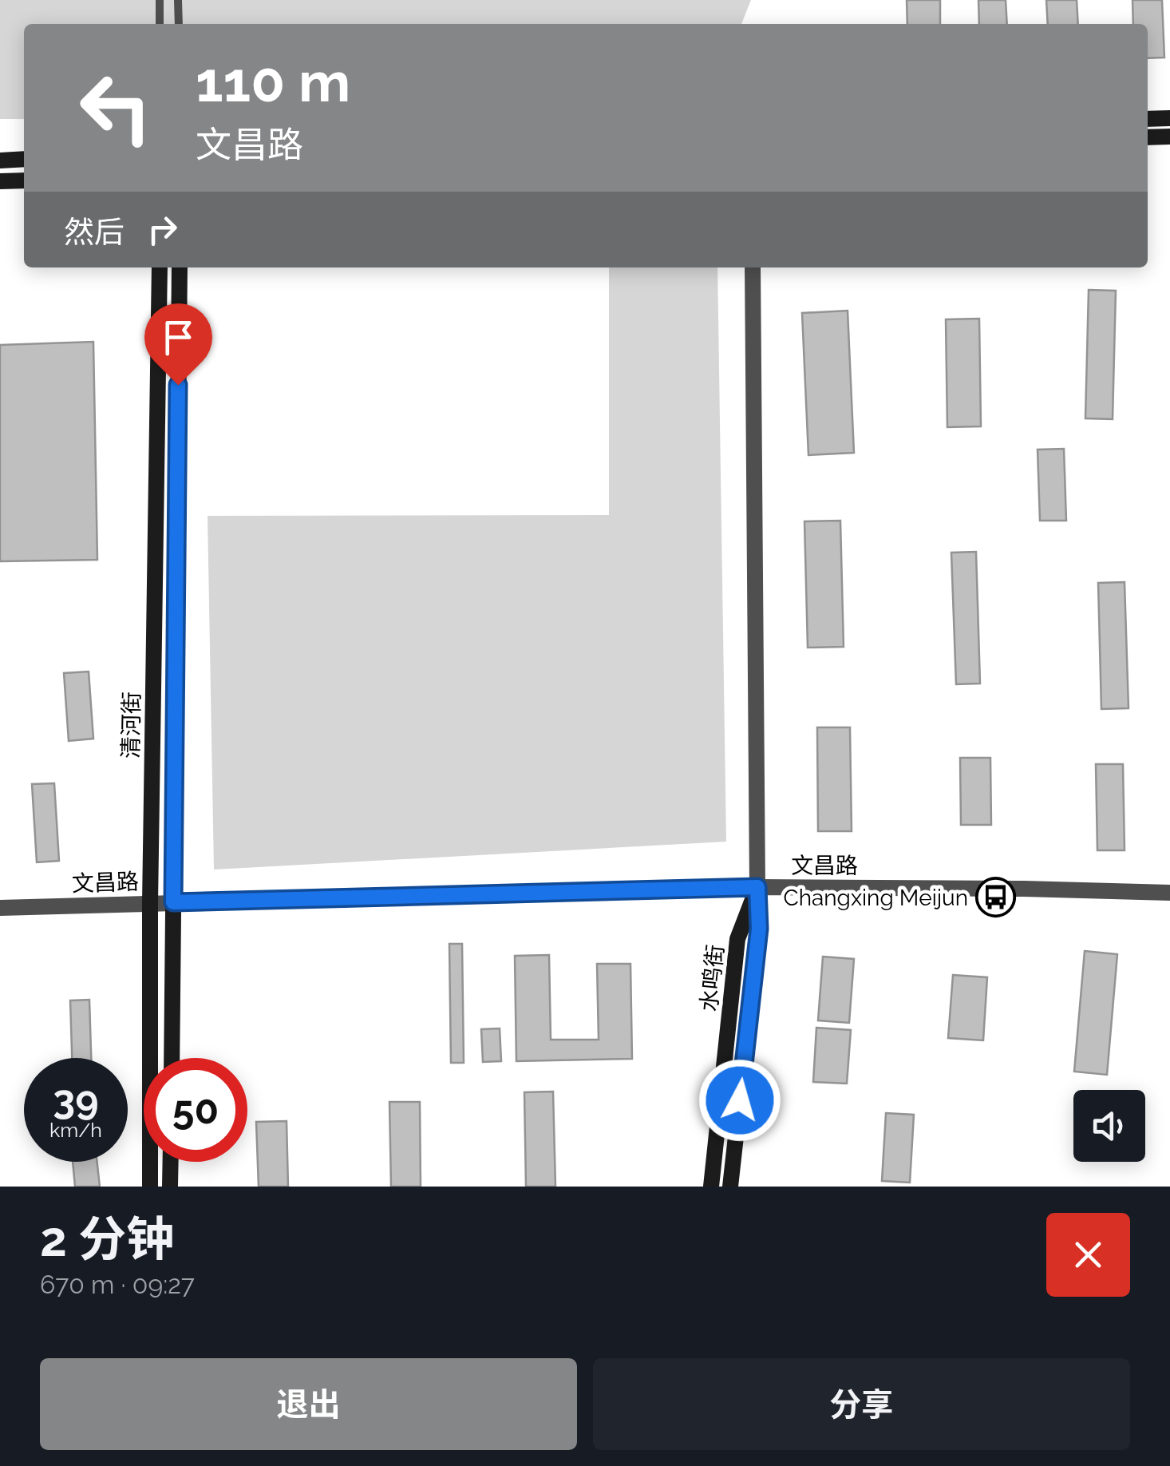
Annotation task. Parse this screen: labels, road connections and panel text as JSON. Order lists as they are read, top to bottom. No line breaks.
{"streets":{"main road":["清河街","水鸣街"],"street":["文昌路"]},"crossings":[["清河街","文昌路"],["文昌路","水鸣街"]],"places":{"bus stop":["Changxing Meijun"]},"page":{"turn":["110 m","文昌路"],"then":"然后","speed":"39 km/h","limit":"50","heading":["2 分钟","670 m · 09:27"],"buttons":["退出","分享"]}}
